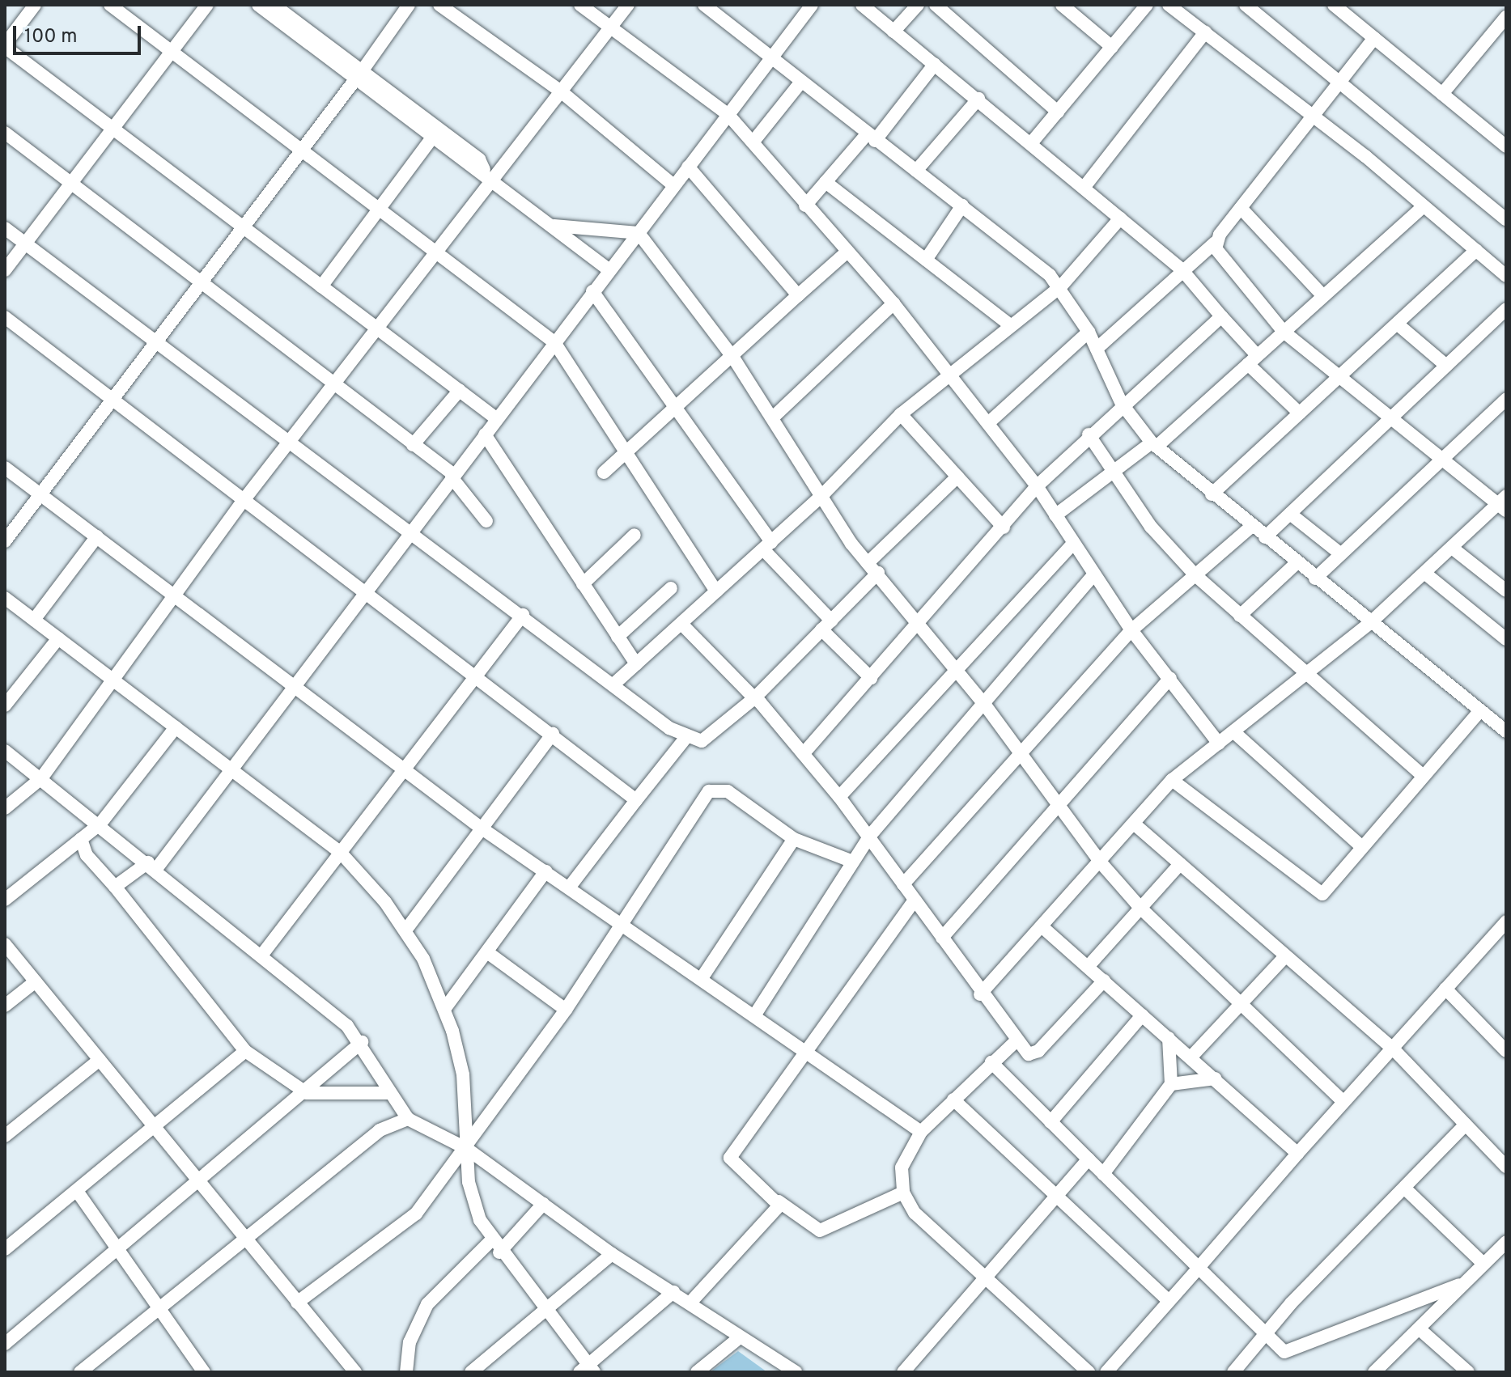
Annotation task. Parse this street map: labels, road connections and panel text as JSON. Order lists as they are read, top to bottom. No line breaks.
{"scale_bar":"100 m"}
